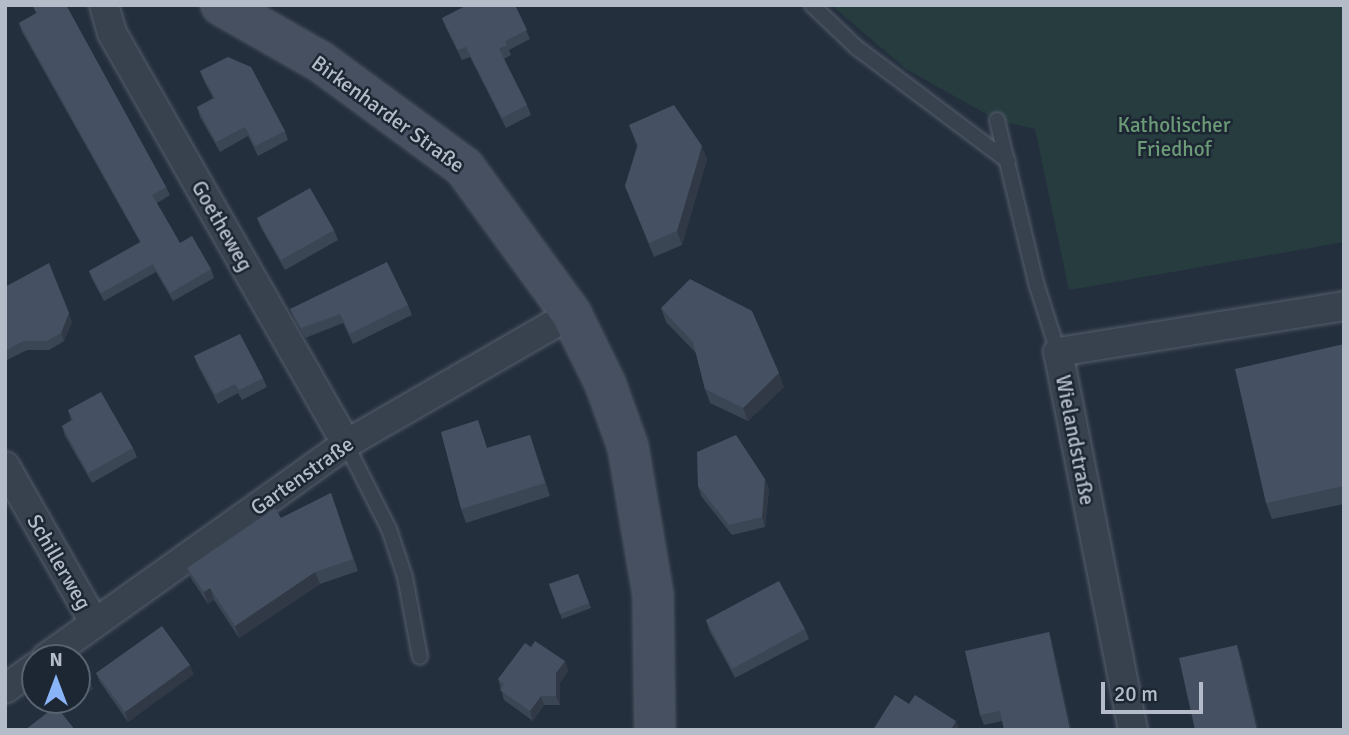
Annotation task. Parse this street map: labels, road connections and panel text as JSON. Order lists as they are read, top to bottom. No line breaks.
{"streets":{"main road":["Birkenharder Straße"],"street":["Goetheweg","Wielandstraße","Gartenstraße","Schillerweg"]},"crossings":[["Birkenharder Straße","Gartenstraße"],["Goetheweg","Gartenstraße"],["Gartenstraße","Schillerweg"]],"parks":["Katholischer Friedhof"],"scale_bar":"20 m","north":"top"}
